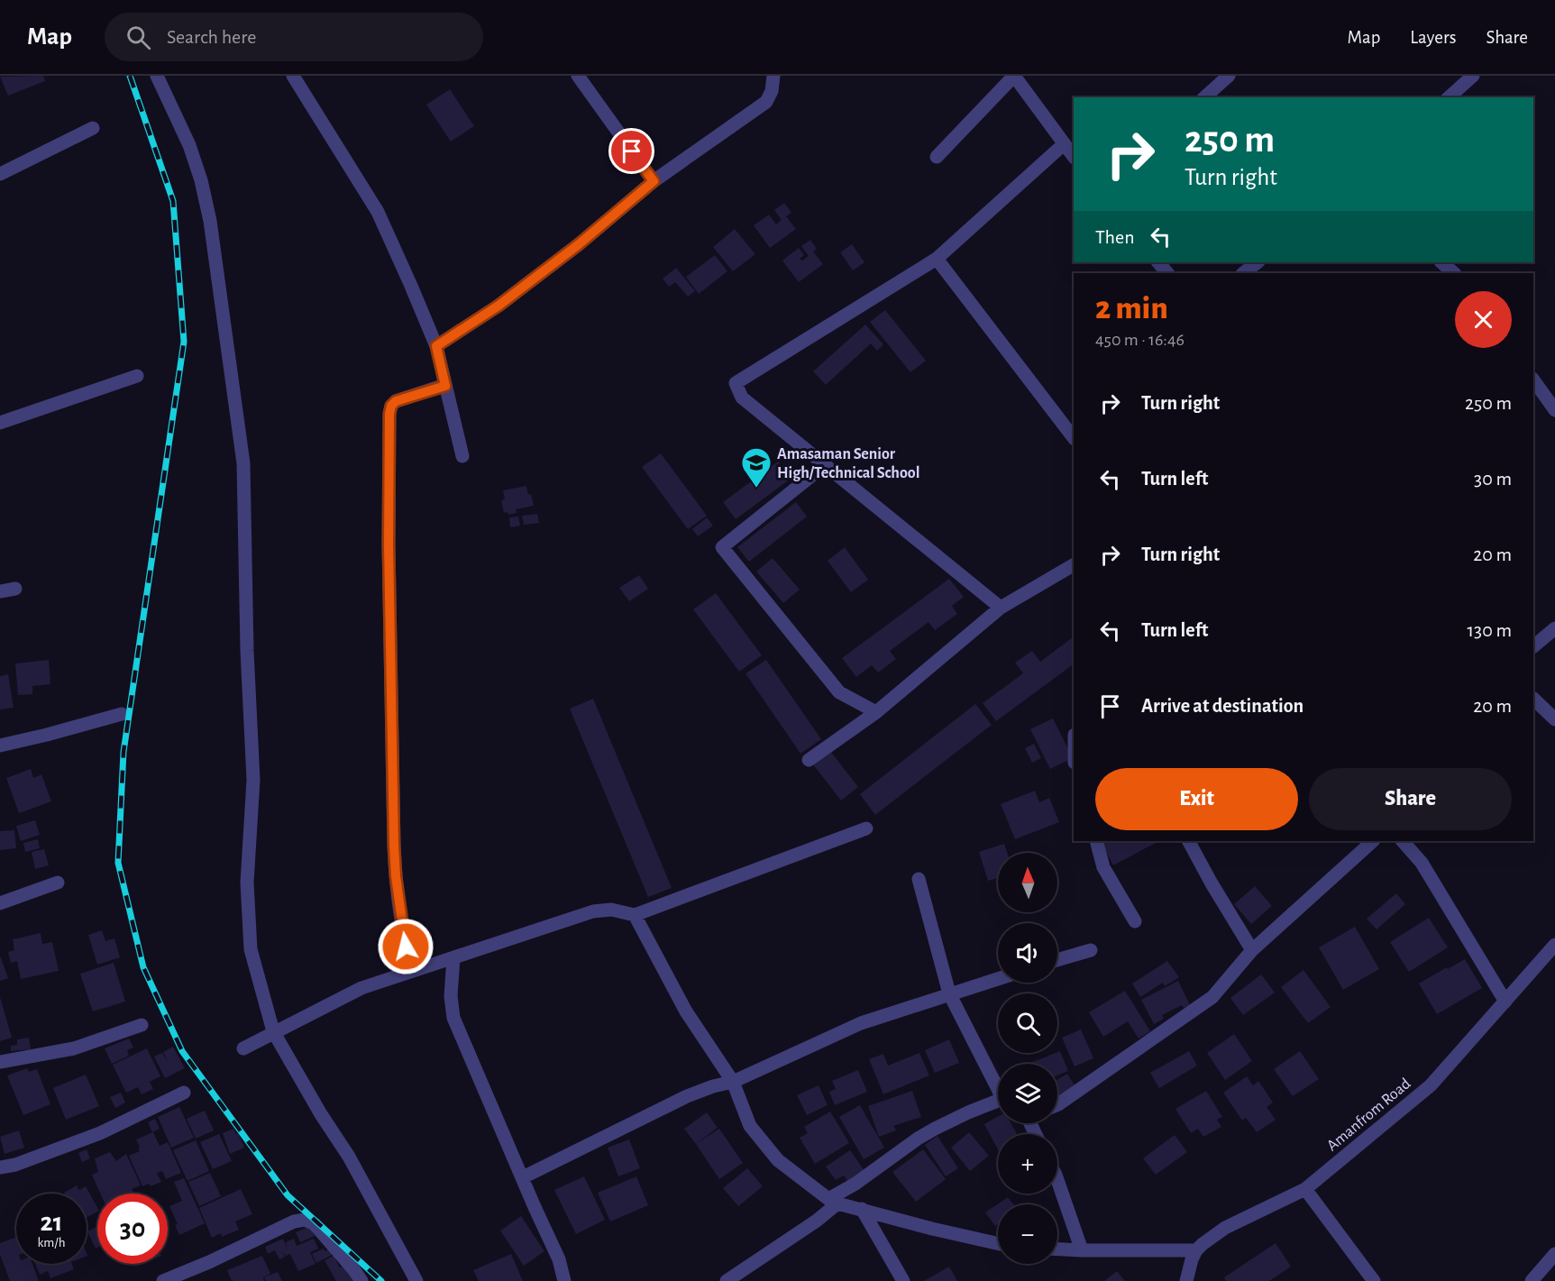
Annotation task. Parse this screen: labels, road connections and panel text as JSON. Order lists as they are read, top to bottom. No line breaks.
{"streets":{"street":["Amanfrom Road"]},"places":{"school or university":["Amasaman Senior High/Technical School"]},"north":"top","page":{"header":"Map","search":"Search here","nav":["Map","Layers","Share"],"turn":["250 m","Turn right"],"then":"Then","heading":["2 min","450 m · 16:46"],"list":[{"name":"Turn right","value":"250 m"},{"name":"Turn left","value":"30 m"},{"name":"Turn right","value":"20 m"},{"name":"Turn left","value":"130 m"},{"name":"Arrive at destination","value":"20 m"}],"buttons":["Exit","Share"],"map_buttons":["+","−"],"speed":"21 km/h","limit":"30"}}
